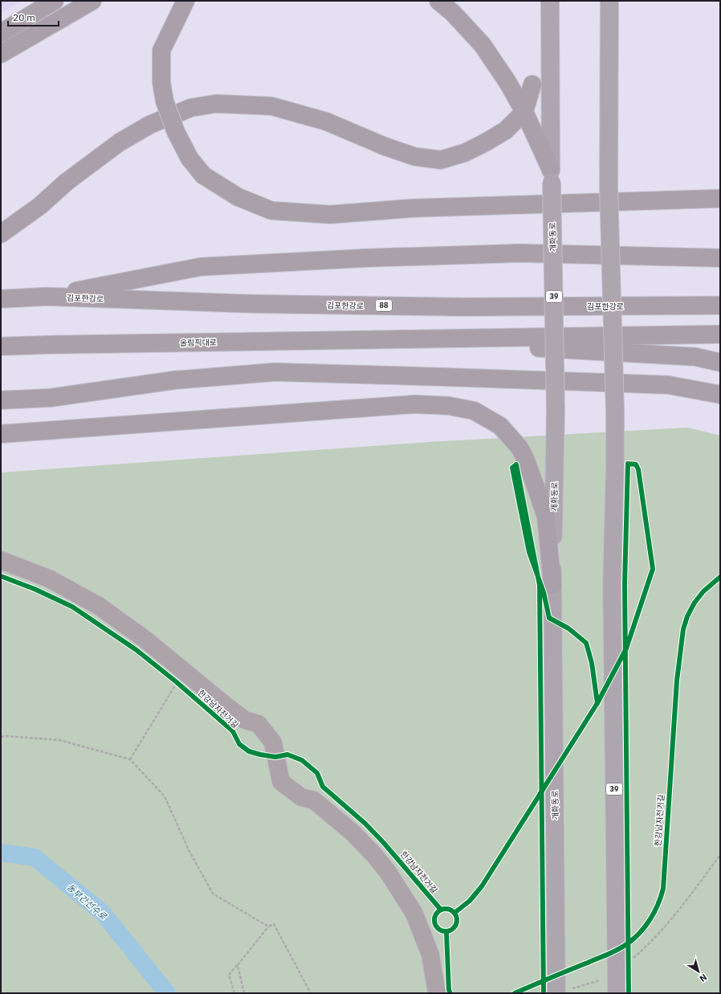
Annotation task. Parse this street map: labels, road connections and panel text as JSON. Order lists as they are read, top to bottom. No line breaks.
{"streets":{"highway":["김포한강로","88","올림픽대로"],"main road":["개화동로","39"],"cycle path":["한강남자전거길"]},"crossings":[["김포한강로","88"]],"water":["동부간선수로"],"scale_bar":"20 m","north":"bottom right"}
